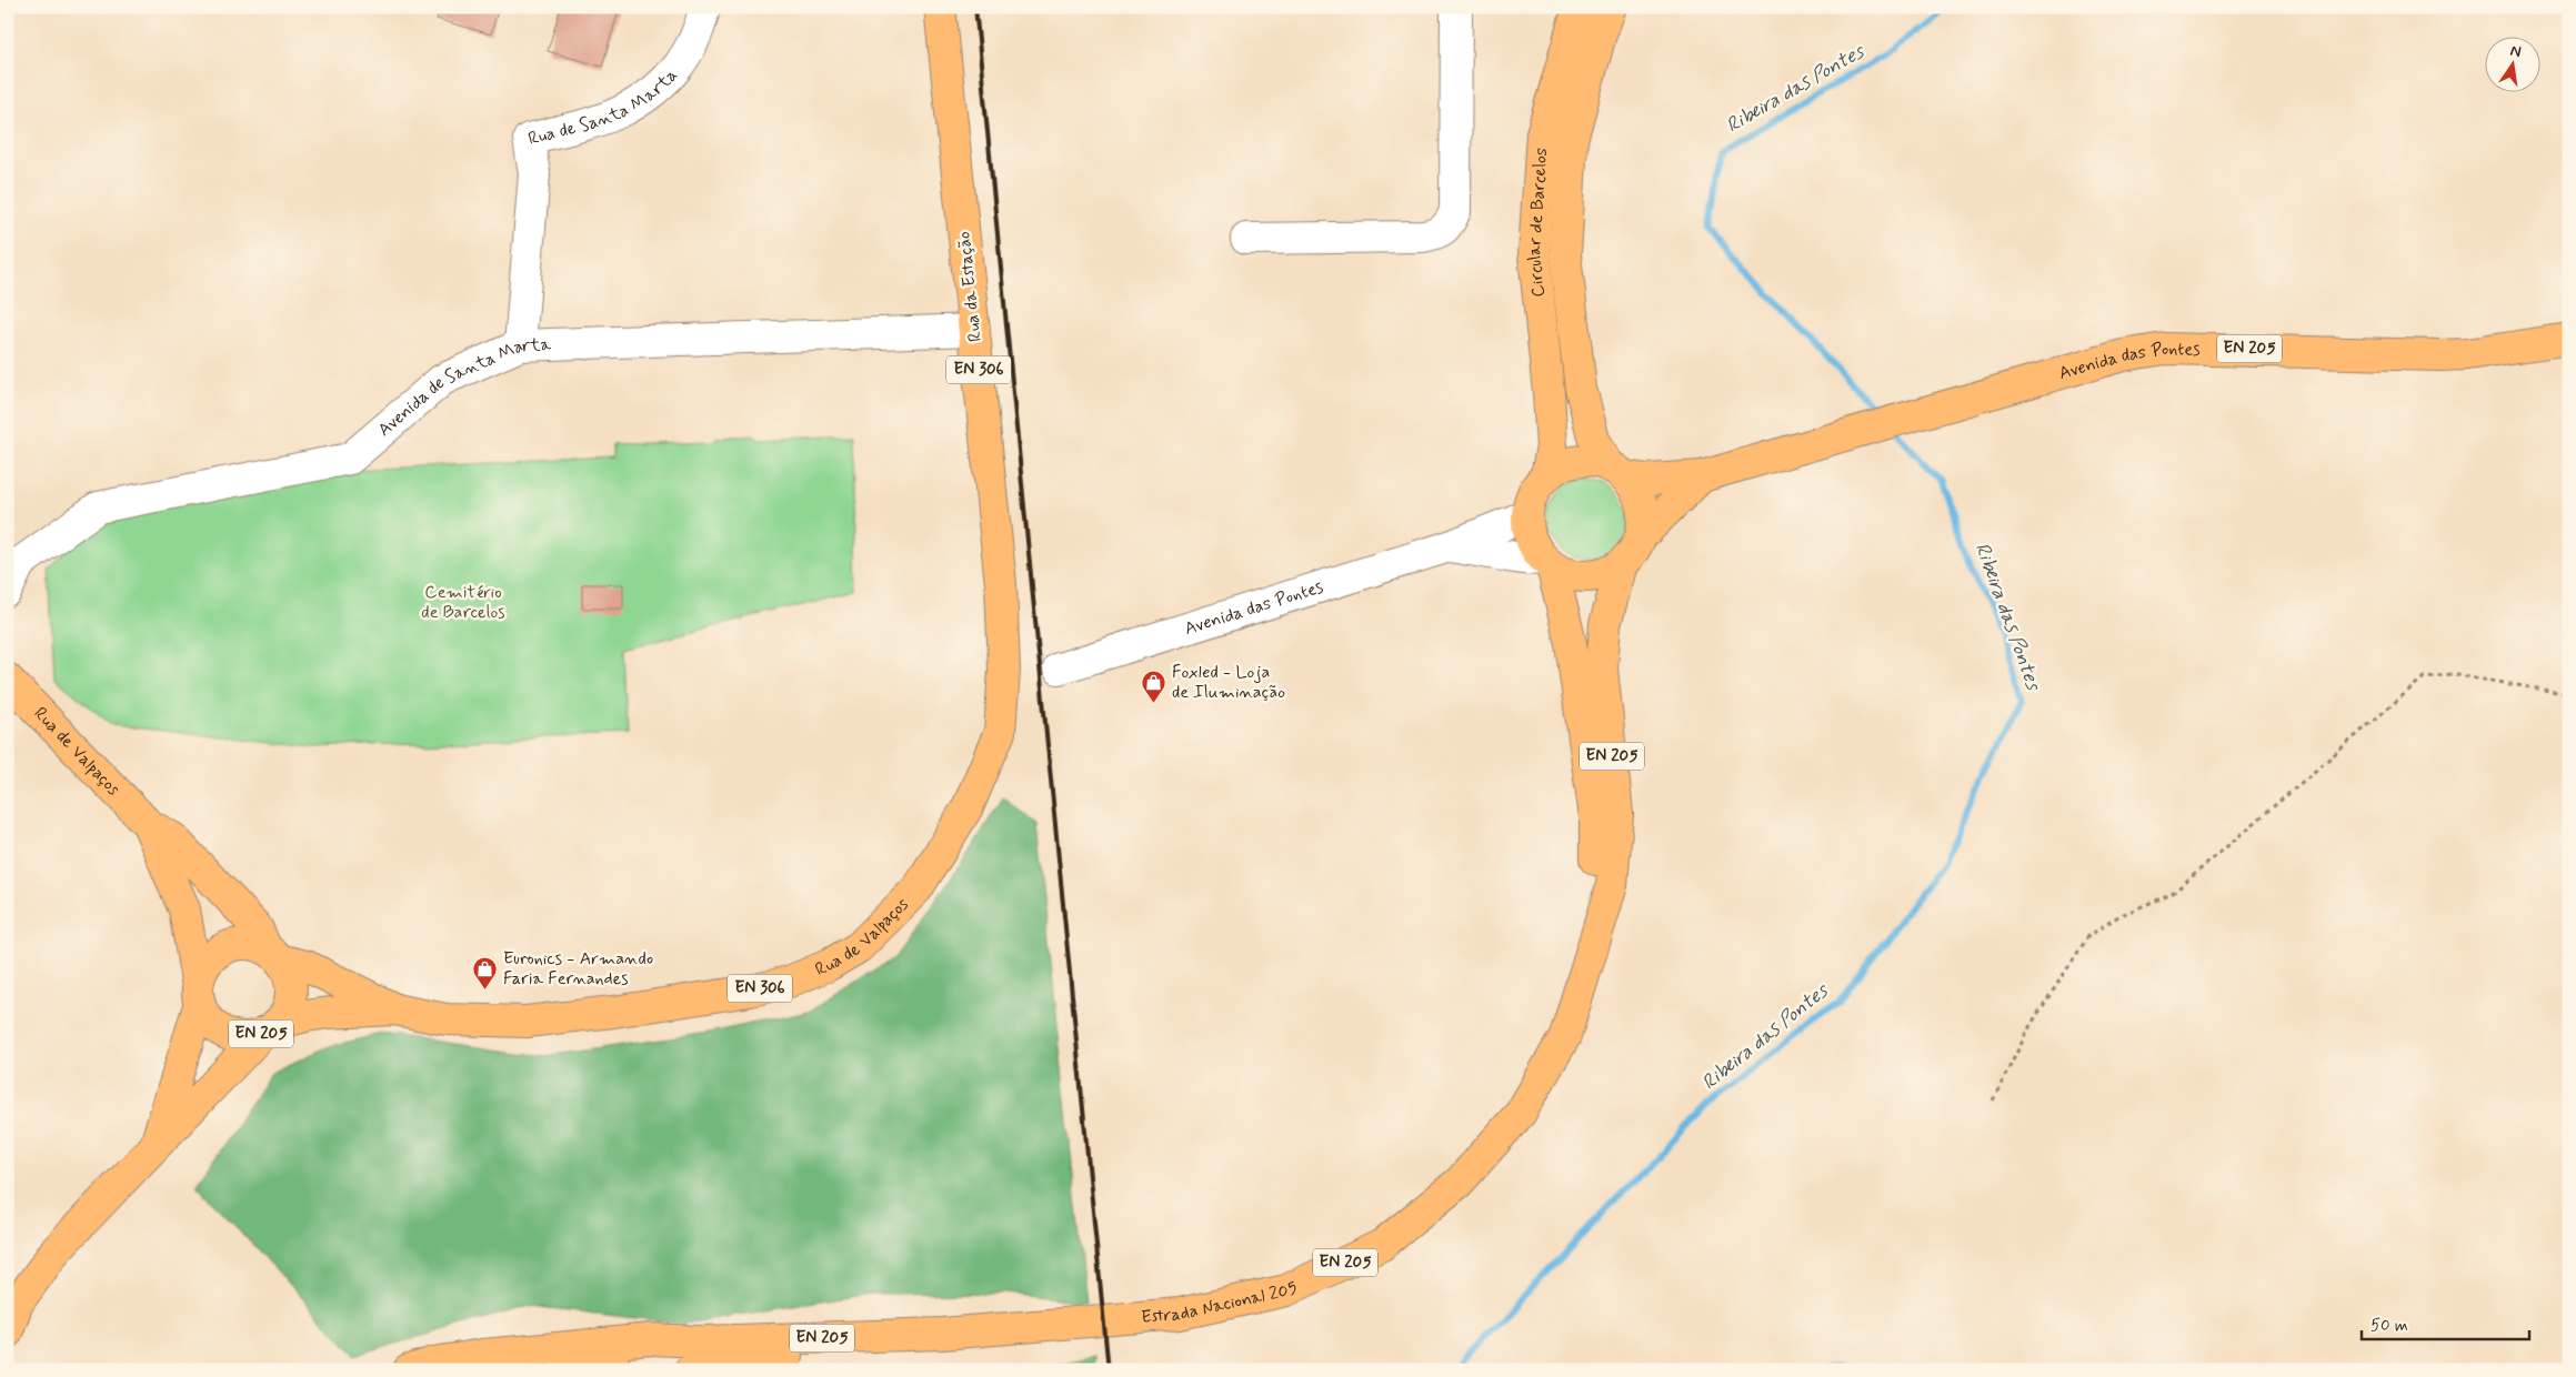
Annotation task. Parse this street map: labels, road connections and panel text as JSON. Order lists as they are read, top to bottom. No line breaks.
{"streets":{"main road":["Circular de Barcelos","Rua da Estação","EN 205","Avenida das Pontes","EN 306","Rua de Valpaços","Estrada Nacional 205"],"street":["Rua de Santa Marta","Avenida de Santa Marta"]},"crossings":[["Rua de Santa Marta","Avenida de Santa Marta"],["Circular de Barcelos","EN 205"],["Circular de Barcelos","Avenida das Pontes"],["Circular de Barcelos","Estrada Nacional 205"],["Rua da Estação","Avenida de Santa Marta"],["Rua da Estação","Rua de Valpaços"],["EN 205","Avenida das Pontes"],["EN 205","Rua de Valpaços"],["EN 205","Estrada Nacional 205"],["Avenida das Pontes","Estrada Nacional 205"]],"water":["Ribeira das Pontes"],"parks":["Cemitério de Barcelos"],"places":{"shop":["Foxled - Loja de Iluminação","Euronics - Armando Faria Fernandes"]},"scale_bar":"50 m","north":"top"}
